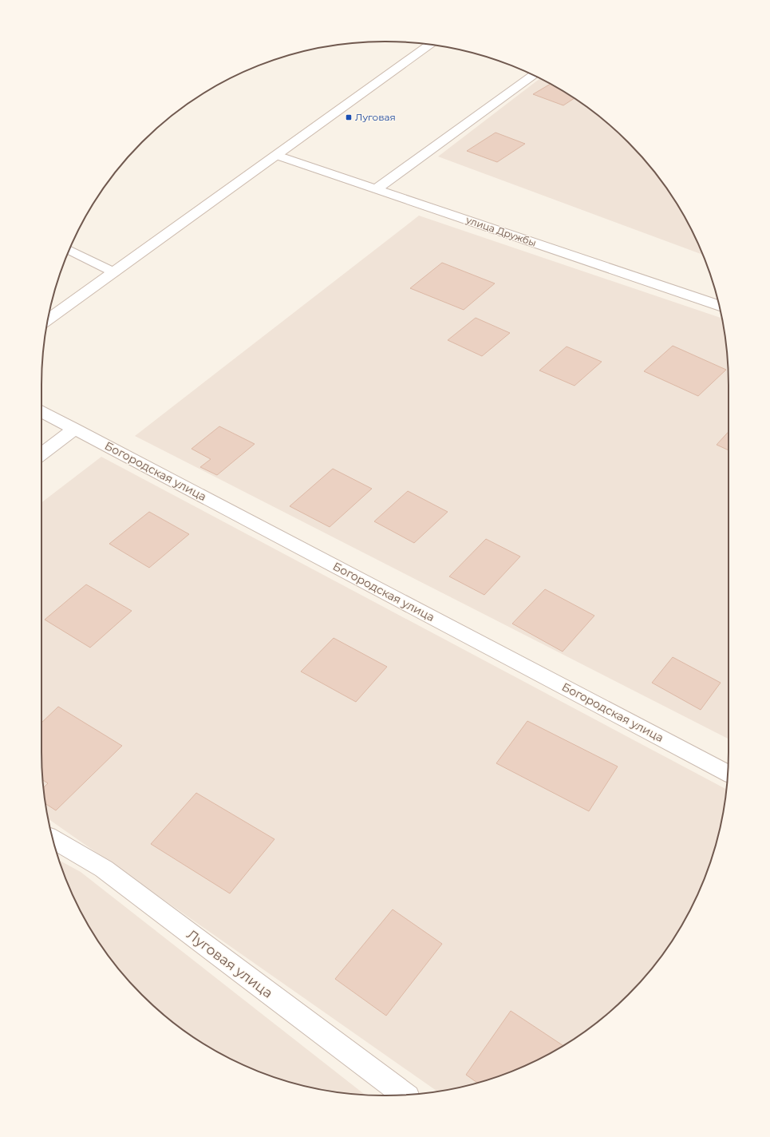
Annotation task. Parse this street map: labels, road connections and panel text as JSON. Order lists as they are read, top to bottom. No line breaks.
{"streets":{"street":["улица Дружбы","Богородская улица","Луговая улица"]},"places":{"transit":["Луговая"]}}
